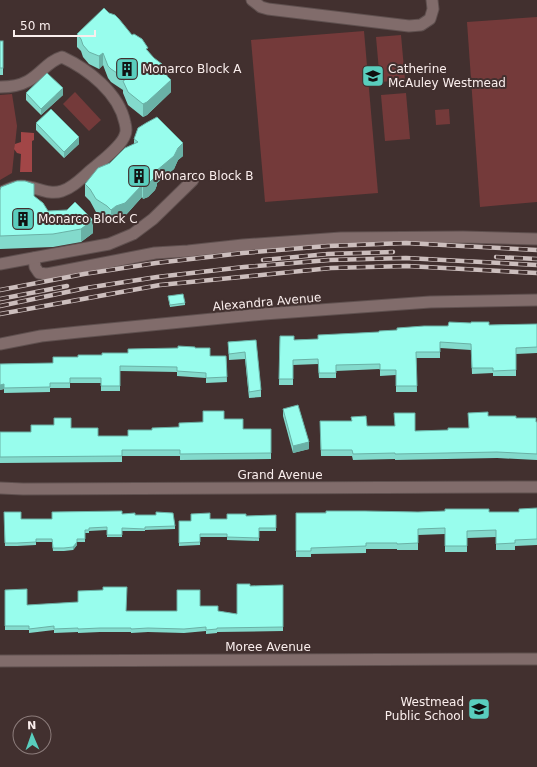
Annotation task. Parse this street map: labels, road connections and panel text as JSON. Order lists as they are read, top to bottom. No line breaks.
{"streets":{"street":["Alexandra Avenue","Grand Avenue","Moree Avenue"]},"places":{"building":["Monarco Block A","Monarco Block B","Monarco Block C"],"school or university":["Catherine McAuley Westmead","Westmead Public School"]},"scale_bar":"50 m","north":"top"}
